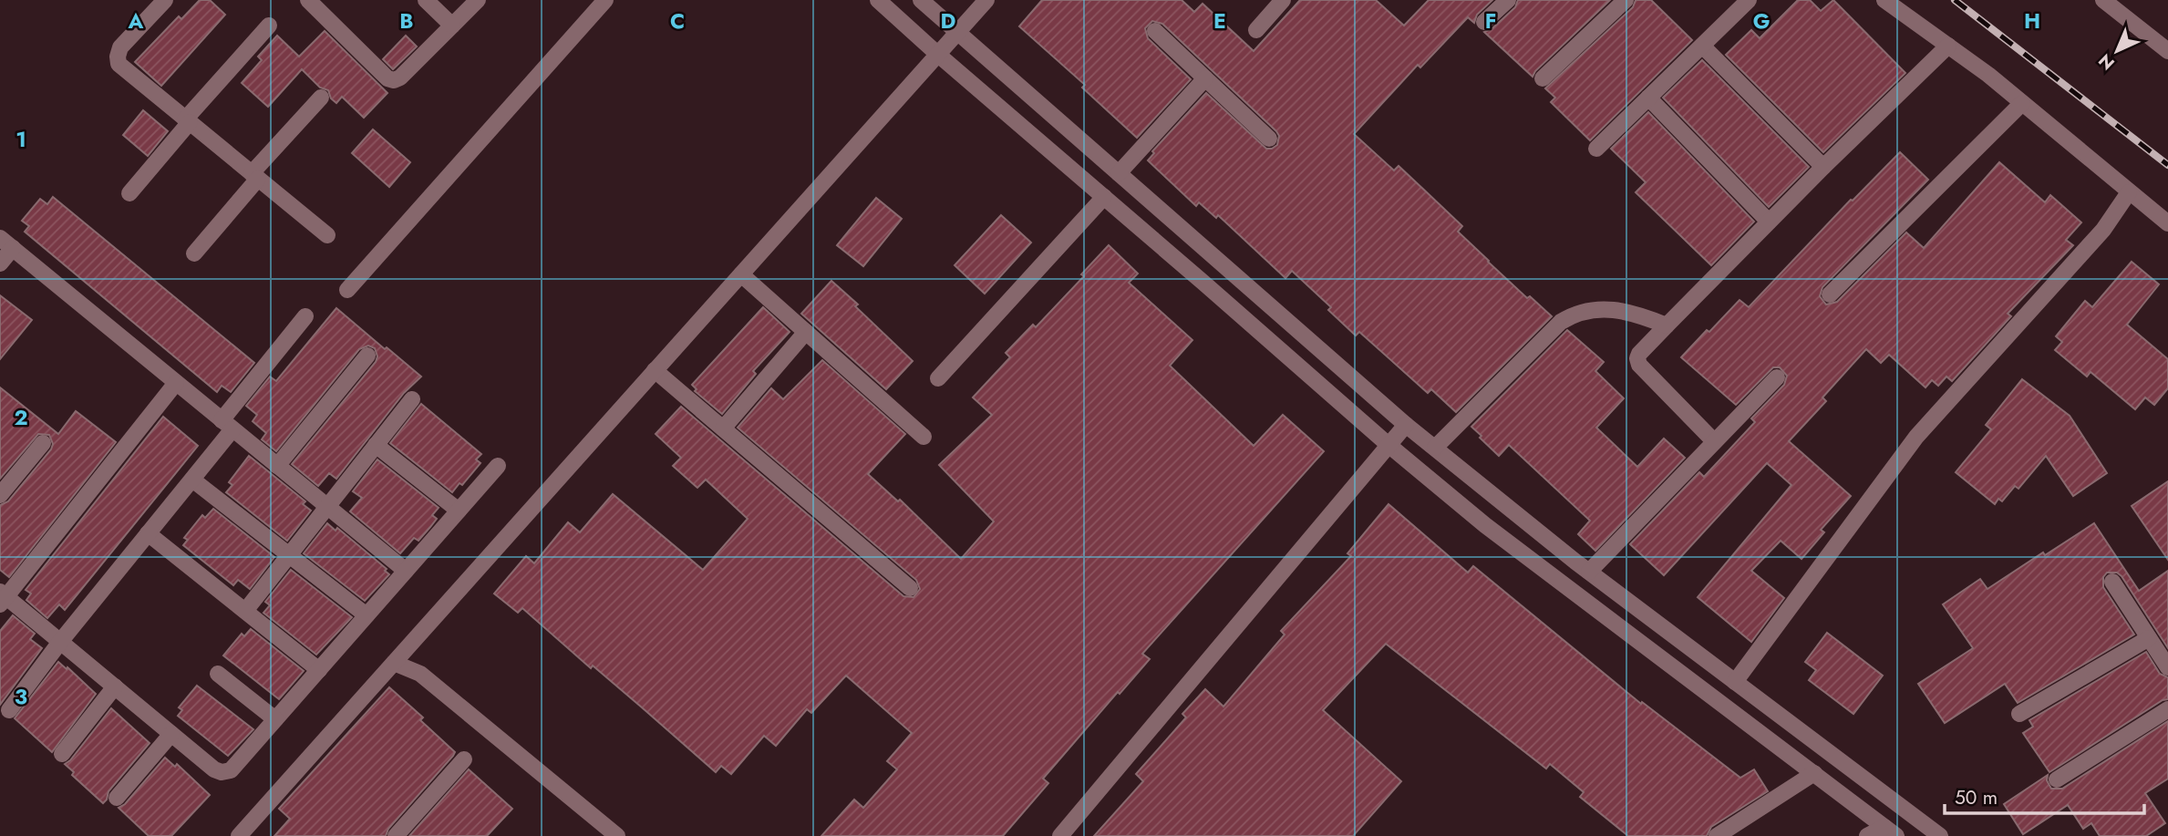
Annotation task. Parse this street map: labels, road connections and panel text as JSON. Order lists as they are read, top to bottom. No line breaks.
{"scale_bar":"50 m","north":"bottom left","grid":{"columns":["A","B","C","D","E","F","G","H"],"rows":["1","2","3"]}}
